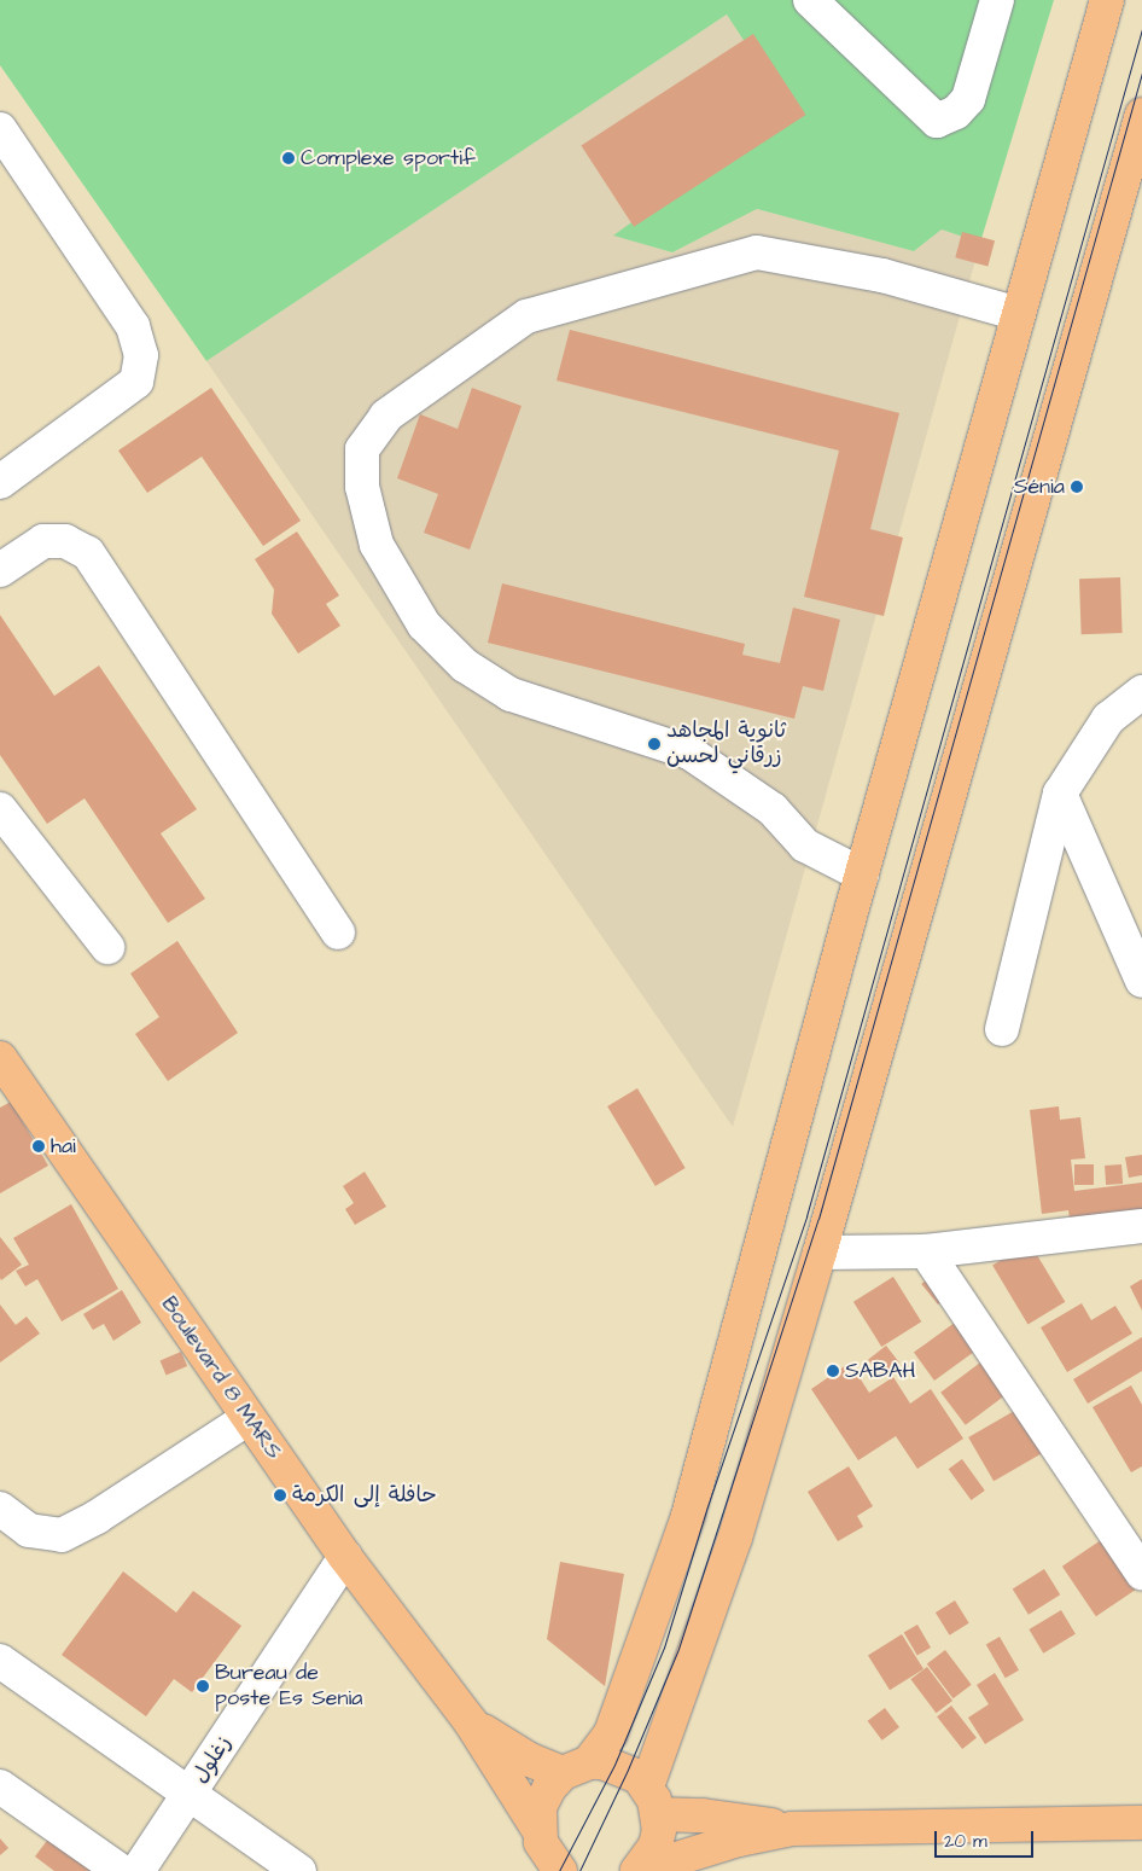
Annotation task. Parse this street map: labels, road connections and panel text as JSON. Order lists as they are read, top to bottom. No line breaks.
{"streets":{"main road":["Boulevard 8 MARS"],"street":["زغلول"]},"crossings":[["Boulevard 8 MARS","زغلول"]],"places":["Complexe sportif","Sénia","ثانوية المجاهد زرقاني لحسن","hai","SABAH","حافلة إلى الكرمة","Bureau de poste Es Senia"],"scale_bar":"20 m"}
